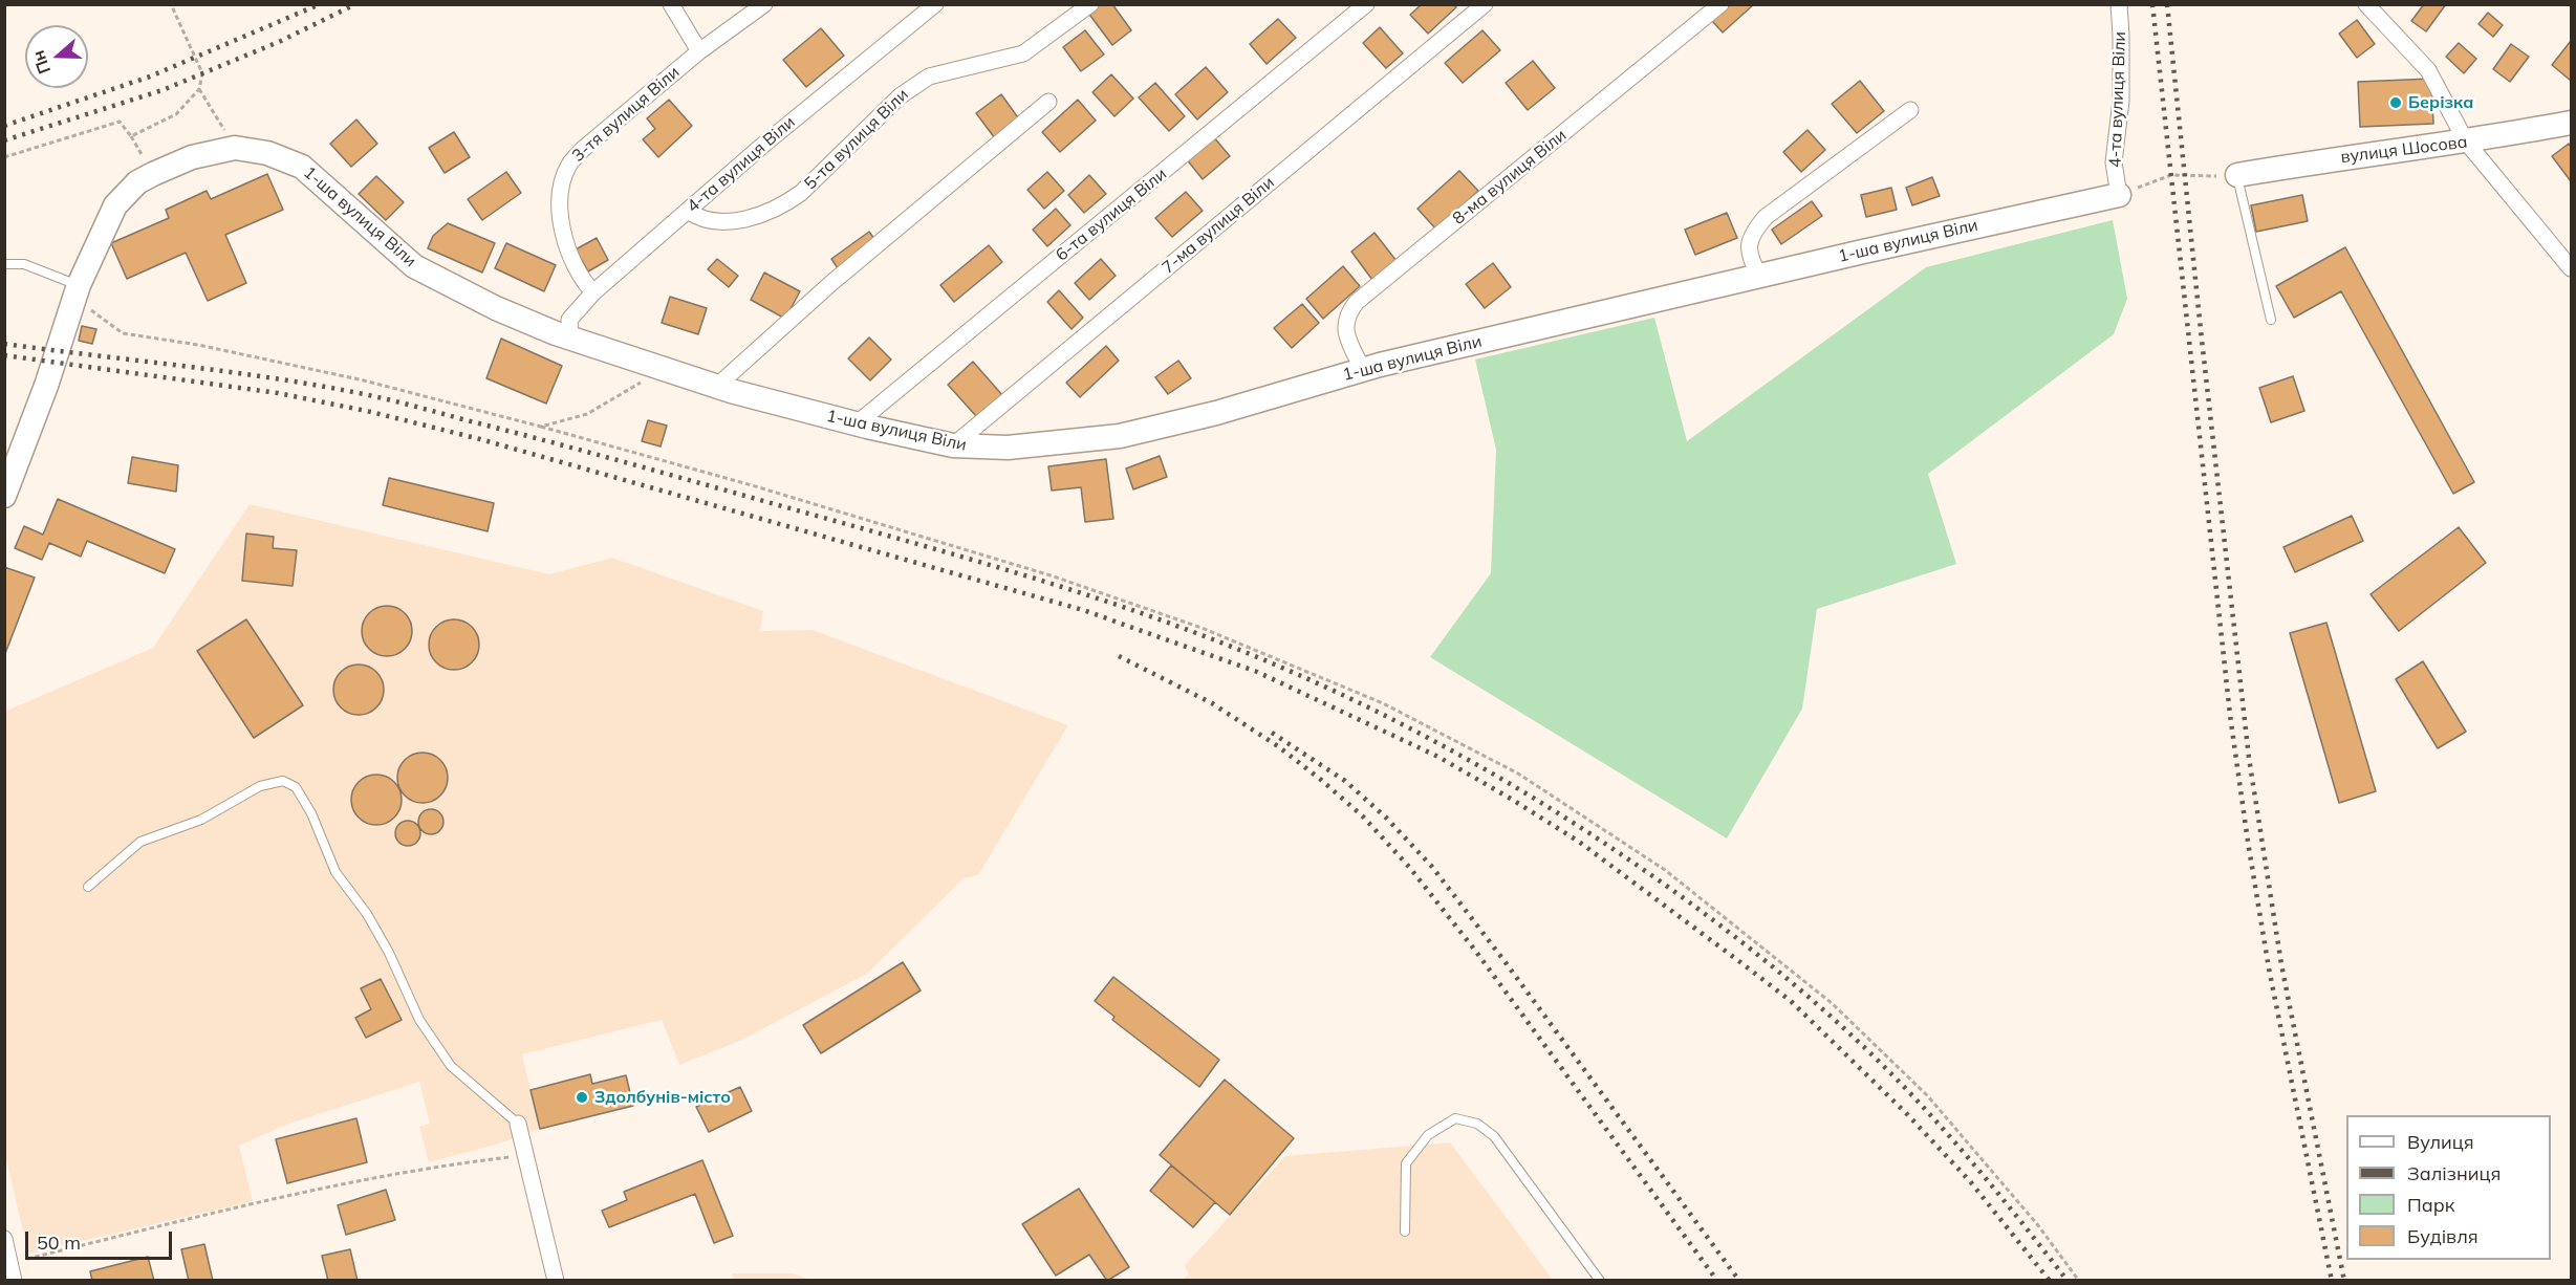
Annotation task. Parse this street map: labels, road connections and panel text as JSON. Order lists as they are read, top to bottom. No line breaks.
{"streets":{"main road":["вулиця Шосова","1-ша вулиця Віли"],"street":["4-та вулиця Віли","3-тя вулиця Віли","5-та вулиця Віли","8-ма вулиця Віли","6-та вулиця Віли","7-ма вулиця Віли"]},"crossings":[["4-та вулиця Віли","3-тя вулиця Віли"],["4-та вулиця Віли","5-та вулиця Віли"],["4-та вулиця Віли","1-ша вулиця Віли"],["8-ма вулиця Віли","1-ша вулиця Віли"],["6-та вулиця Віли","1-ша вулиця Віли"],["1-ша вулиця Віли","7-ма вулиця Віли"]],"places":["Берізка","Здолбунів-місто"],"legend":["Вулиця","Залізниця","Парк","Будівля"],"scale_bar":"50 m","north":"left"}
